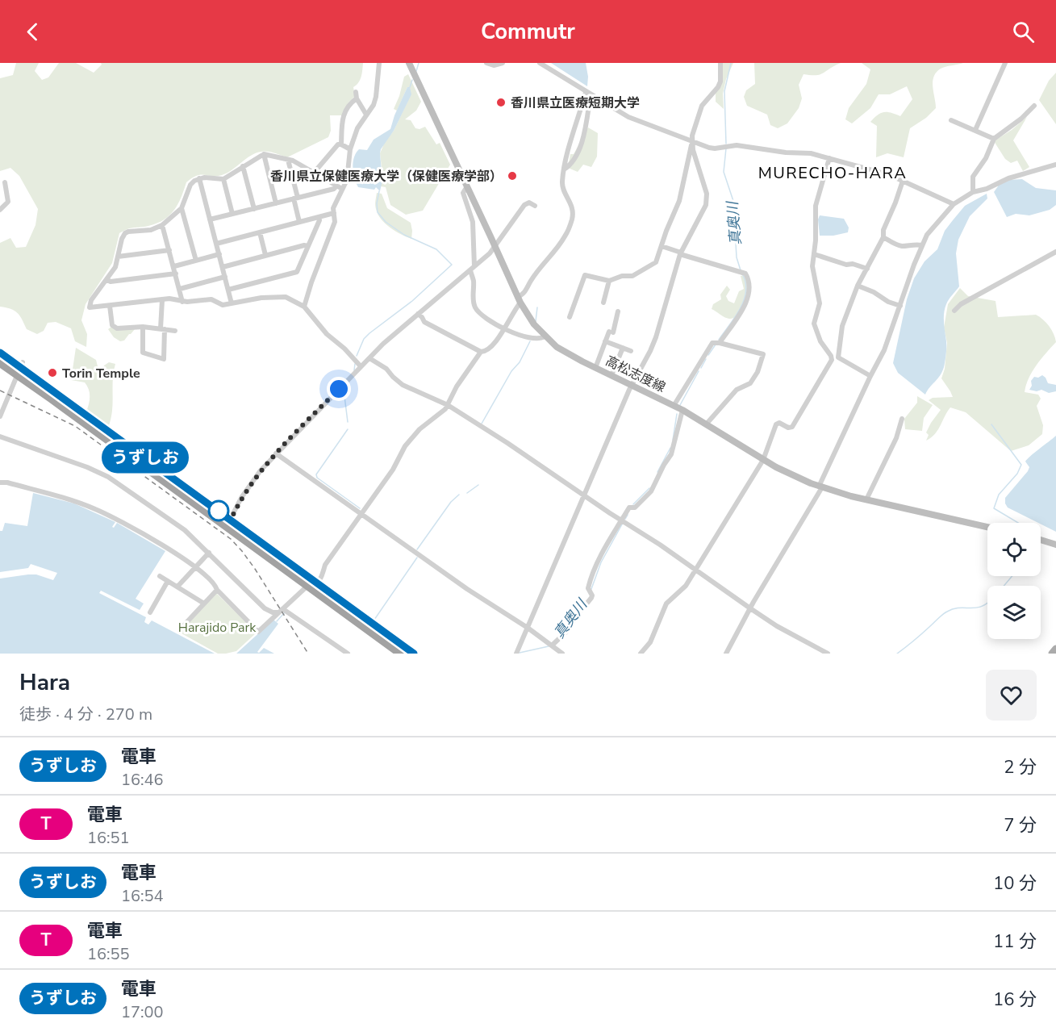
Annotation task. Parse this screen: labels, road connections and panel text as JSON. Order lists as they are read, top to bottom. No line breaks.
{"streets":{"main road":["高松志度線"]},"districts":["MURECHO-HARA"],"water":["真奥川"],"parks":["Harajido Park"],"places":["香川県立医療短期大学","香川県立保健医療大学（保健医療学部）","Torin Temple"],"page":{"header":"Commutr","on_map":"うずしお","heading":["Hara","徒歩 · 4 分 · 270 m"],"list":[{"mark":"うずしお","name":"電車","note":"16:46","value":"2 分"},{"mark":"T","name":"電車","note":"16:51","value":"7 分"},{"mark":"うずしお","name":"電車","note":"16:54","value":"10 分"},{"mark":"T","name":"電車","note":"16:55","value":"11 分"},{"mark":"うずしお","name":"電車","note":"17:00","value":"16 分"}]}}
